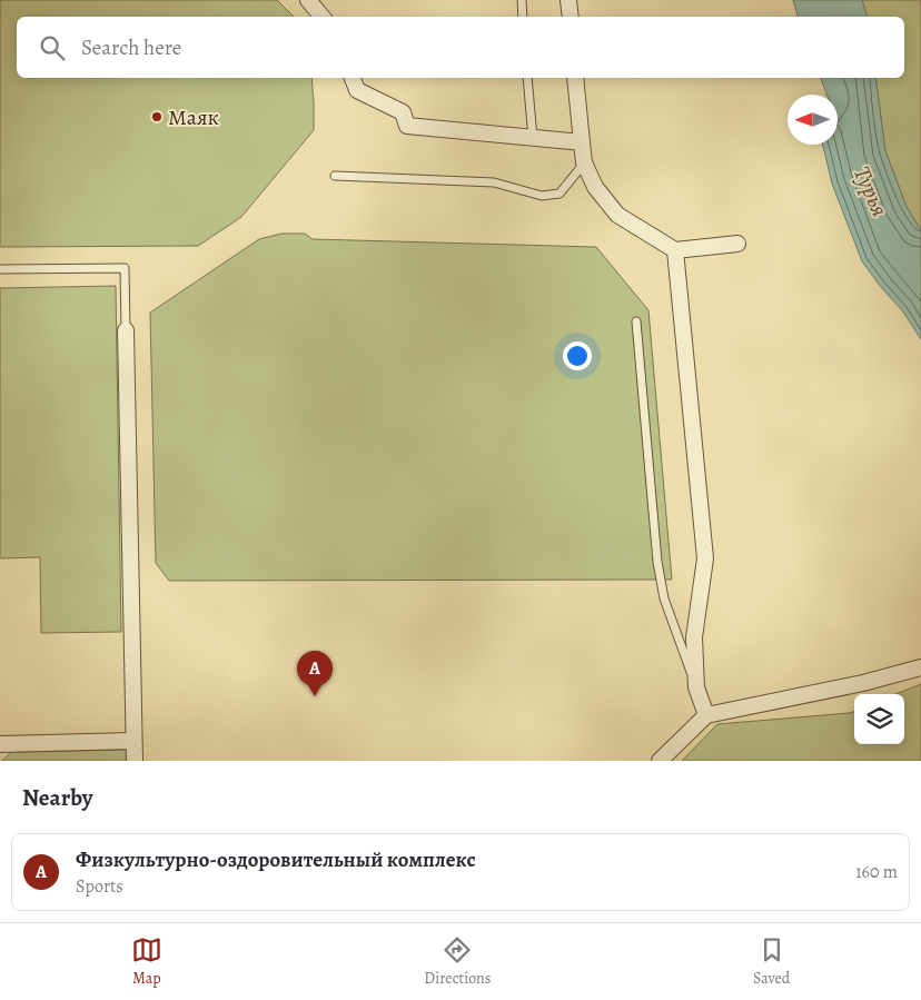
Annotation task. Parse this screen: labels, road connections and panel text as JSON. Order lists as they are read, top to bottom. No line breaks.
{"water":["Турья"],"places":["Маяк"],"north":"left","page":{"search":"Search here","pins":"A","heading":"Nearby","list":[{"mark":"A","name":"Физкультурно-оздоровительный комплекс","note":"Sports","value":"160 m"}],"nav":["Map","Directions","Saved"]}}
